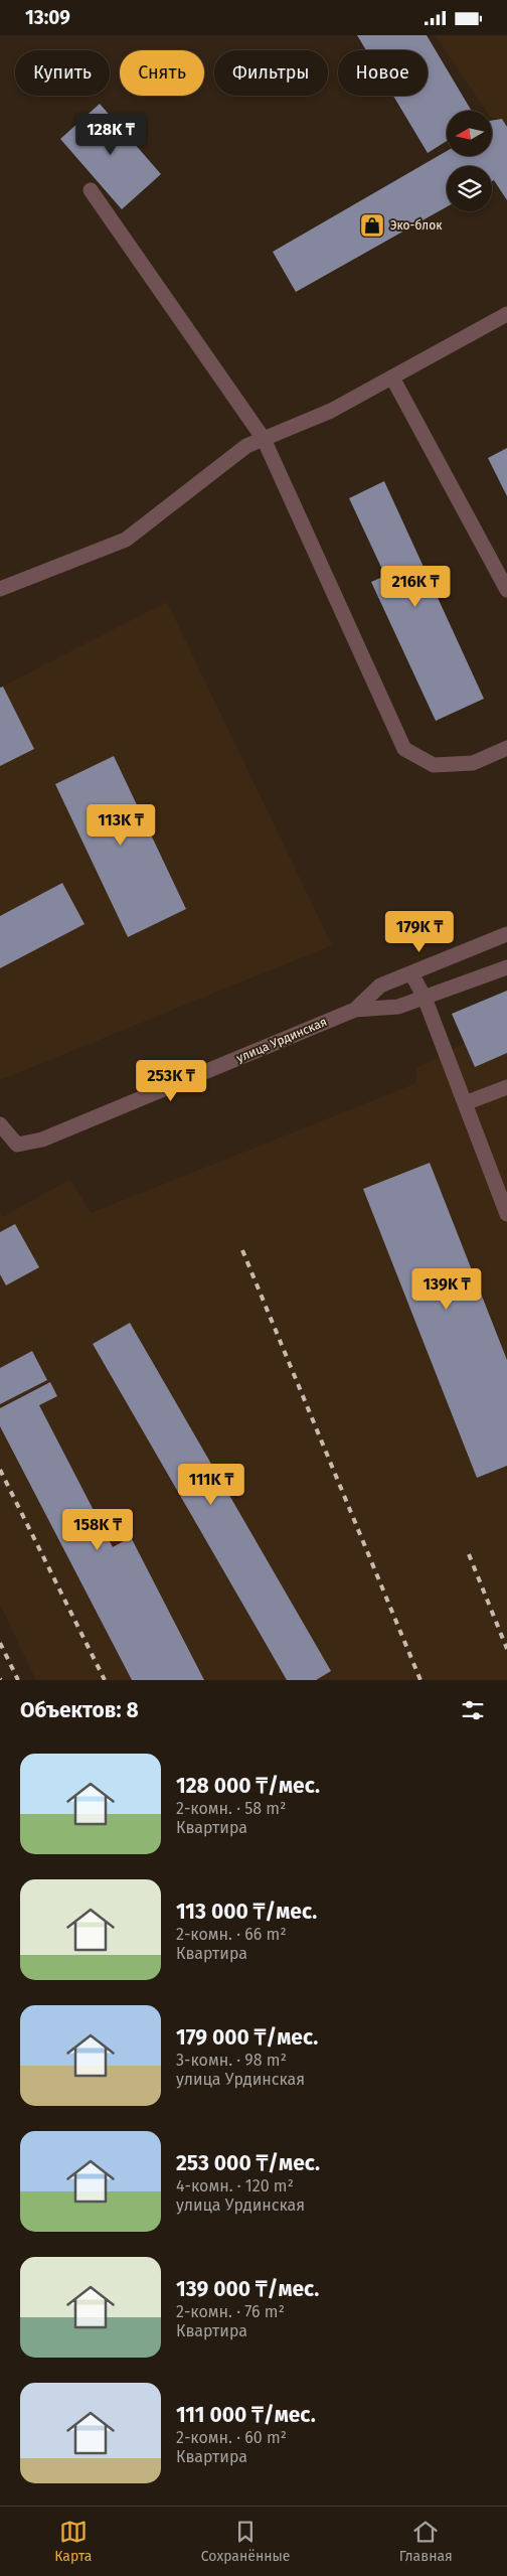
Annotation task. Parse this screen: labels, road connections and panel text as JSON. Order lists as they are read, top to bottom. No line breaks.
{"streets":{"street":["улица Урдинская"]},"places":{"shop":["Эко-блок"]},"north":"left","page":{"status":"13:09","chip":["Купить","Снять","Фильтры","Новое"],"price":["128K ₸","216K ₸","113K ₸","179K ₸","253K ₸","139K ₸","111K ₸","158K ₸"],"heading":"Объектов: 8","list":[{"name":"128 000 ₸/мес.","note":"2-комн. · 58 m² · Квартира"},{"name":"113 000 ₸/мес.","note":"2-комн. · 66 m² · Квартира"},{"name":"179 000 ₸/мес.","note":"3-комн. · 98 m² · улица Урдинская"},{"name":"253 000 ₸/мес.","note":"4-комн. · 120 m² · улица Урдинская"},{"name":"139 000 ₸/мес.","note":"2-комн. · 76 m² · Квартира"},{"name":"111 000 ₸/мес.","note":"2-комн. · 60 m² · Квартира"}],"tabs":["Карта","Сохранённые","Главная"]}}
